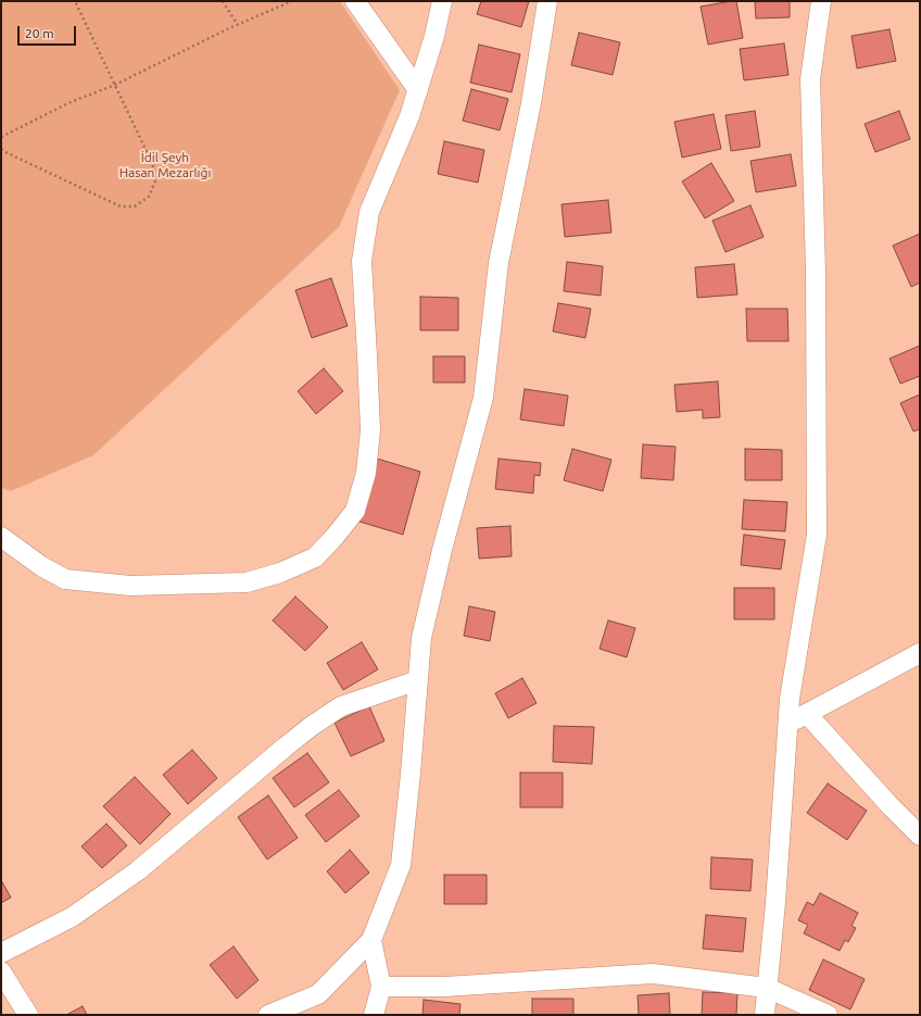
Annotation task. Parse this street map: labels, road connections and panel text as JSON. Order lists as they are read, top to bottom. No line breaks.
{"parks":["İdil Şeyh Hasan Mezarlığı"],"scale_bar":"20 m"}
